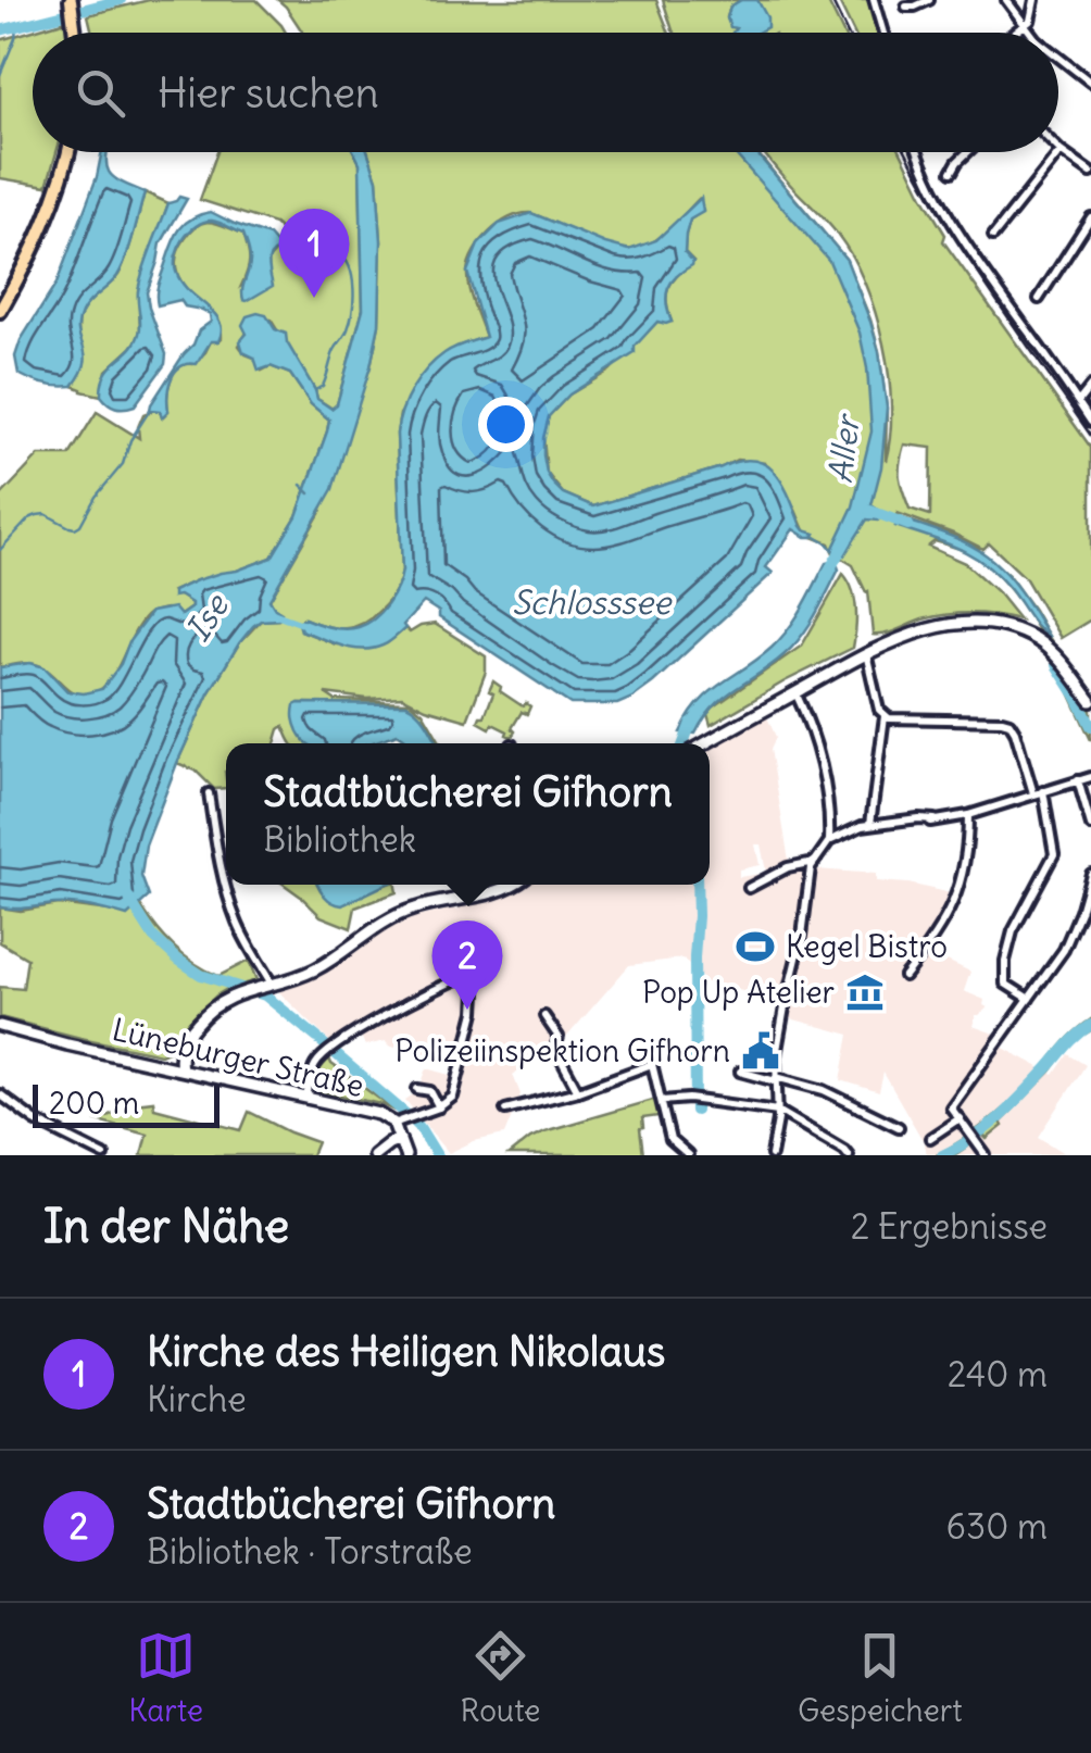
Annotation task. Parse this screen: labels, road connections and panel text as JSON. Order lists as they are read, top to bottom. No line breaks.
{"streets":{"street":["Lüneburger Straße"]},"water":["Aller","Schlosssee","Ise"],"places":{"sports":["Kegel Bistro"],"museum":["Pop Up Atelier"],"public building":["Polizeiinspektion Gifhorn"]},"scale_bar":"200 m","page":{"search":"Hier suchen","pins":["1","2"],"popup":["Stadtbücherei Gifhorn","Bibliothek"],"scale":"200 m","heading":["In der Nähe","2 Ergebnisse"],"list":[{"mark":"1","name":"Kirche des Heiligen Nikolaus","note":"Kirche","value":"240 m"},{"mark":"2","name":"Stadtbücherei Gifhorn","note":"Bibliothek · Torstraße","value":"630 m"}],"nav":["Karte","Route","Gespeichert"]}}
